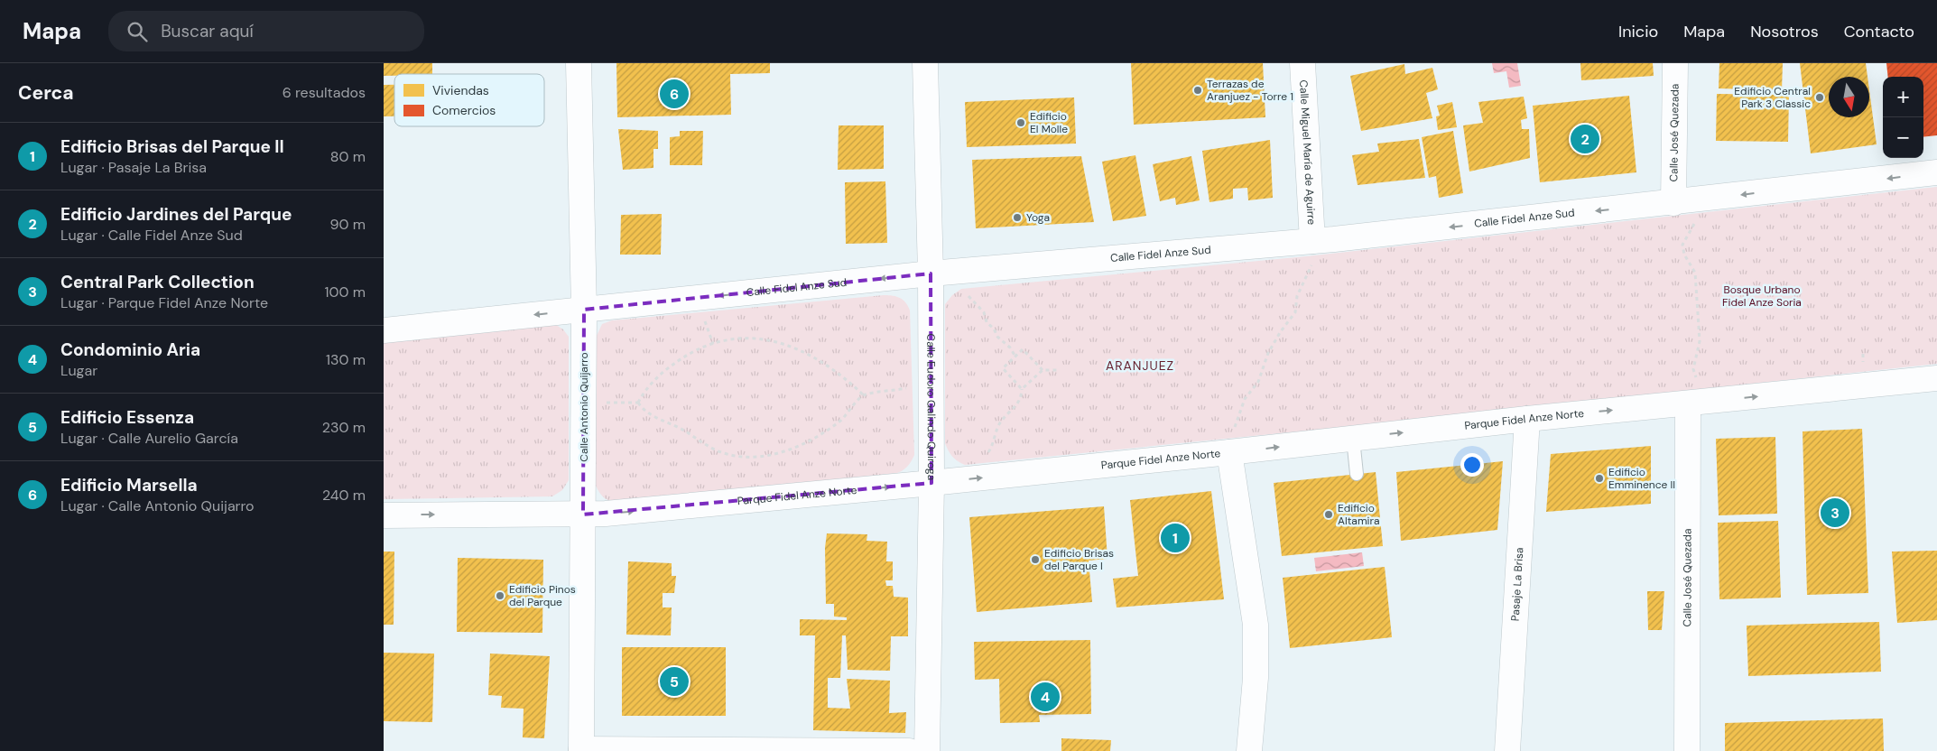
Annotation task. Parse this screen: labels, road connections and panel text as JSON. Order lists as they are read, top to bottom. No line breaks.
{"streets":{"street":["Calle José Quezada","Calle Miguel María de Aguirre","Calle Fidel Anze Sud","Calle Antonio Quijarro","Calle Eudoro Galindo Quiroga","Parque Fidel Anze Norte","Pasaje La Brisa"]},"crossings":[["Calle José Quezada","Calle Fidel Anze Sud"],["Calle José Quezada","Parque Fidel Anze Norte"],["Calle Miguel María de Aguirre","Calle Fidel Anze Sud"],["Calle Fidel Anze Sud","Calle Antonio Quijarro"],["Calle Fidel Anze Sud","Calle Eudoro Galindo Quiroga"],["Calle Antonio Quijarro","Parque Fidel Anze Norte"],["Calle Eudoro Galindo Quiroga","Parque Fidel Anze Norte"],["Parque Fidel Anze Norte","Pasaje La Brisa"]],"one_way":["Calle Fidel Anze Sud","Parque Fidel Anze Norte"],"districts":["ARANJUEZ"],"parks":["Bosque Urbano Fidel Anze Soria"],"places":["Terrazas de Aranjuez - Torre 1","Edificio Central Park 3 Classic","Edificio El Molle","Yoga","Edificio Emminence II","Edificio Altamira","Edificio Brisas del Parque I","Edificio Pinos del Parque"],"legend":["Viviendas","Comercios"],"north":"bottom","page":{"header":"Mapa","search":"Buscar aquí","nav":["Inicio","Mapa","Nosotros","Contacto"],"heading":["Cerca","6 resultados"],"map_buttons":["+","−"],"pins":["6","2","3","1","5","4"],"list":[{"mark":"1","name":"Edificio Brisas del Parque II","note":"Lugar · Pasaje La Brisa","value":"80 m"},{"mark":"2","name":"Edificio Jardines del Parque","note":"Lugar · Calle Fidel Anze Sud","value":"90 m"},{"mark":"3","name":"Central Park Collection","note":"Lugar · Parque Fidel Anze Norte","value":"100 m"},{"mark":"4","name":"Condominio Aria","note":"Lugar","value":"130 m"},{"mark":"5","name":"Edificio Essenza","note":"Lugar · Calle Aurelio García","value":"230 m"},{"mark":"6","name":"Edificio Marsella","note":"Lugar · Calle Antonio Quijarro","value":"240 m"}]}}
